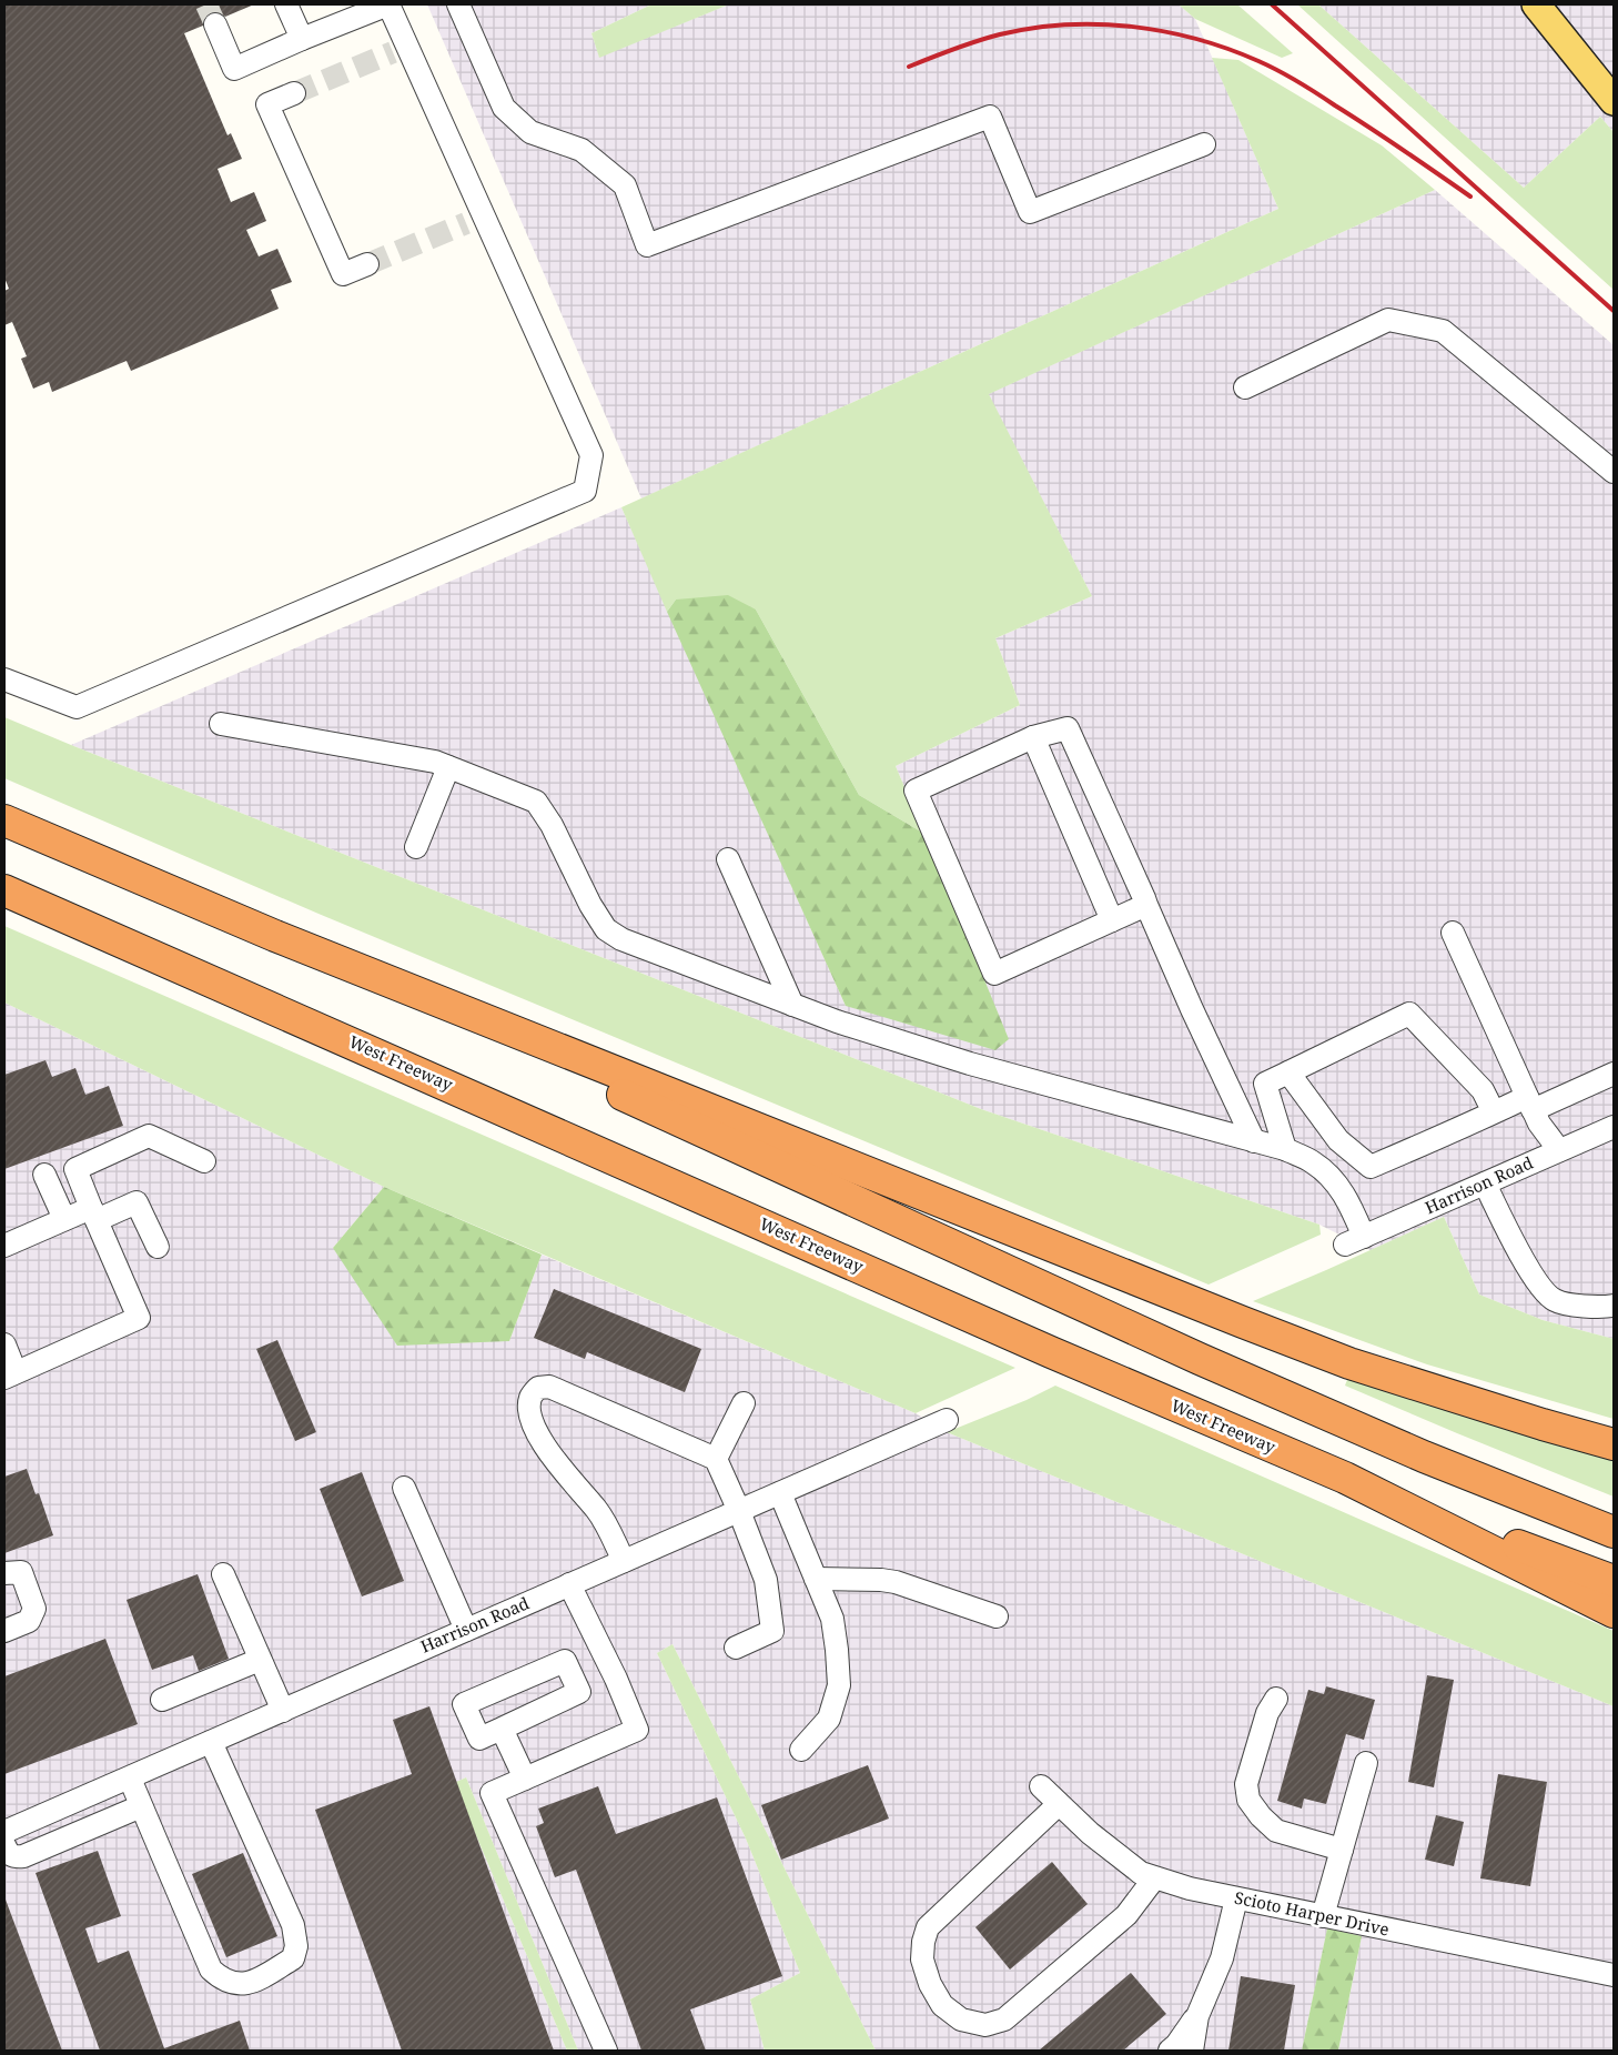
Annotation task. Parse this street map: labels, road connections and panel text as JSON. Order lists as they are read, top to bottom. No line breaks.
{"streets":{"highway":["West Freeway"],"street":["Harrison Road","Scioto Harper Drive"]}}
